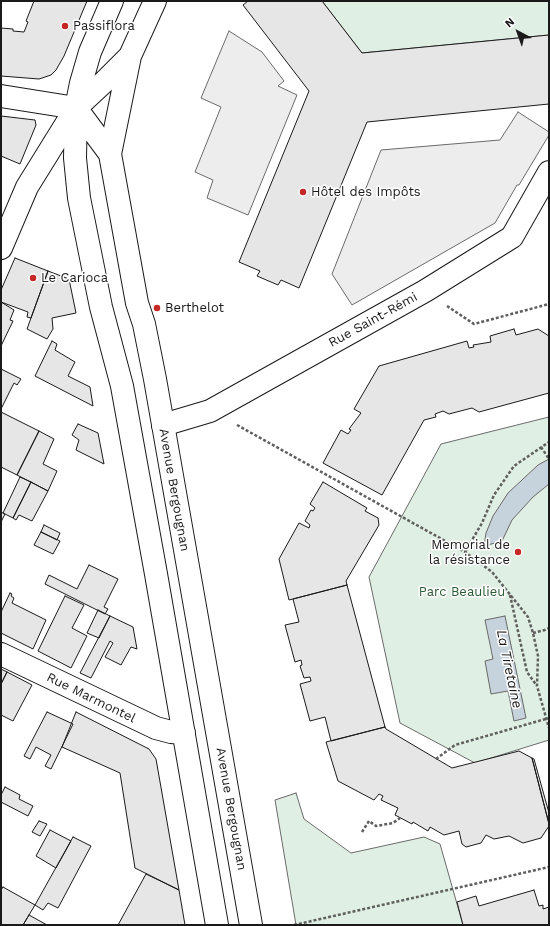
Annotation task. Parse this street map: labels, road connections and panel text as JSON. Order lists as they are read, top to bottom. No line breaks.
{"streets":{"main road":["Rue Saint-Rémi","Avenue Bergougnan","Rue Marmontel"]},"crossings":[["Rue Saint-Rémi","Avenue Bergougnan"]],"water":["La Tiretaine"],"parks":["Parc Beaulieu"],"places":["Passiflora","Hôtel des Impôts","Le Carioca","Berthelot","Memorial de la résistance"],"north":"top left"}
